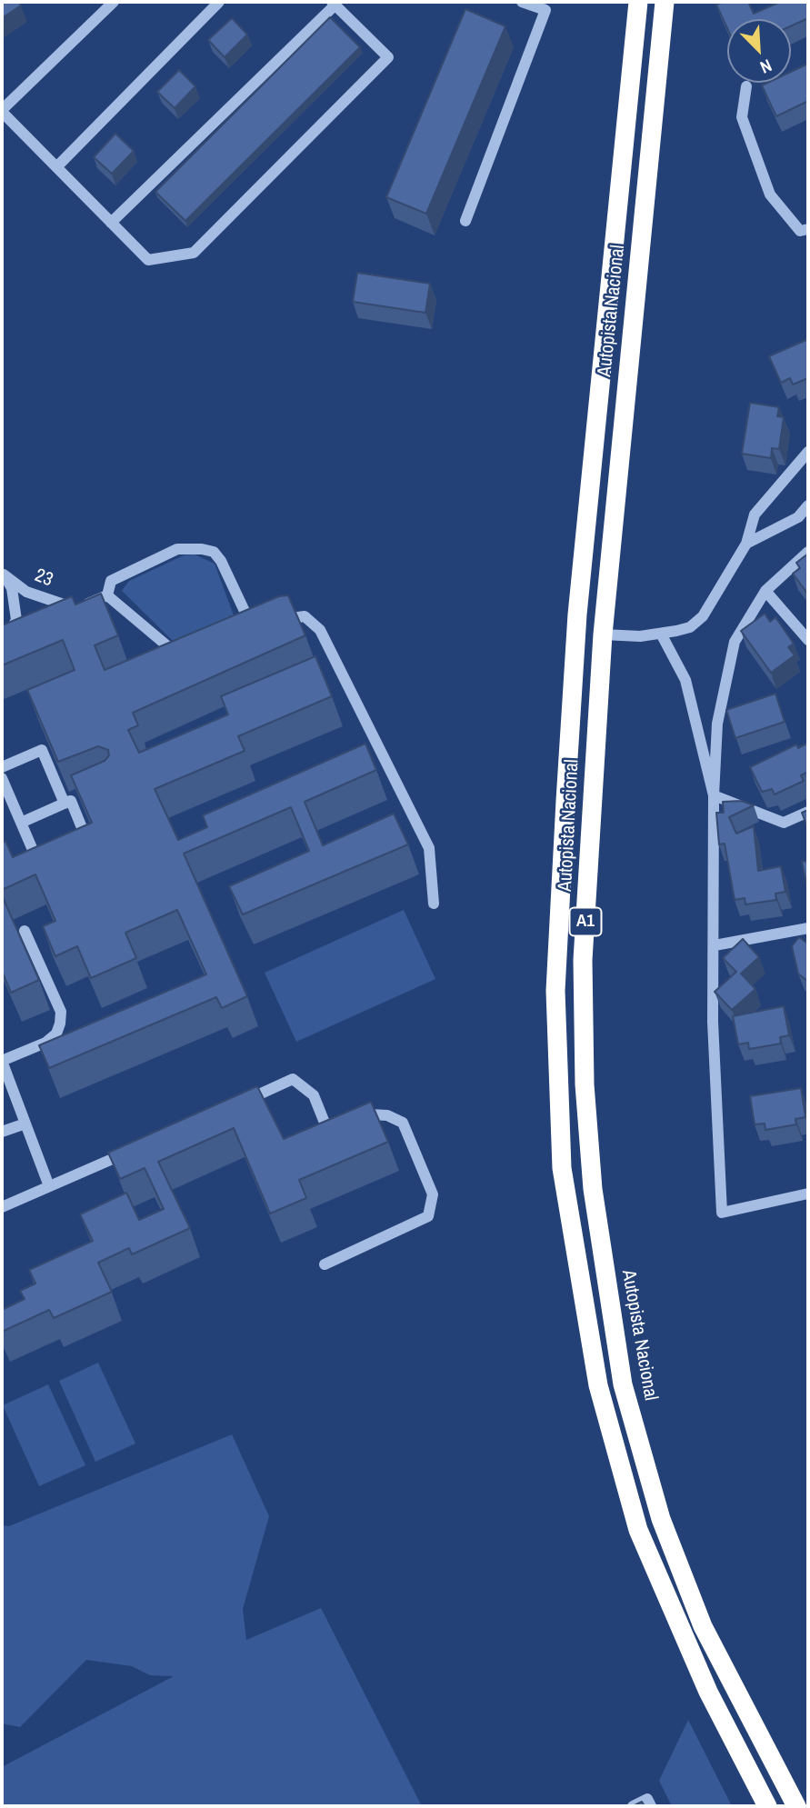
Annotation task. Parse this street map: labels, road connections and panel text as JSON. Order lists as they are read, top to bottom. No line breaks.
{"streets":{"highway":["Autopista Nacional","A1"],"street":["23"]},"north":"bottom right"}
